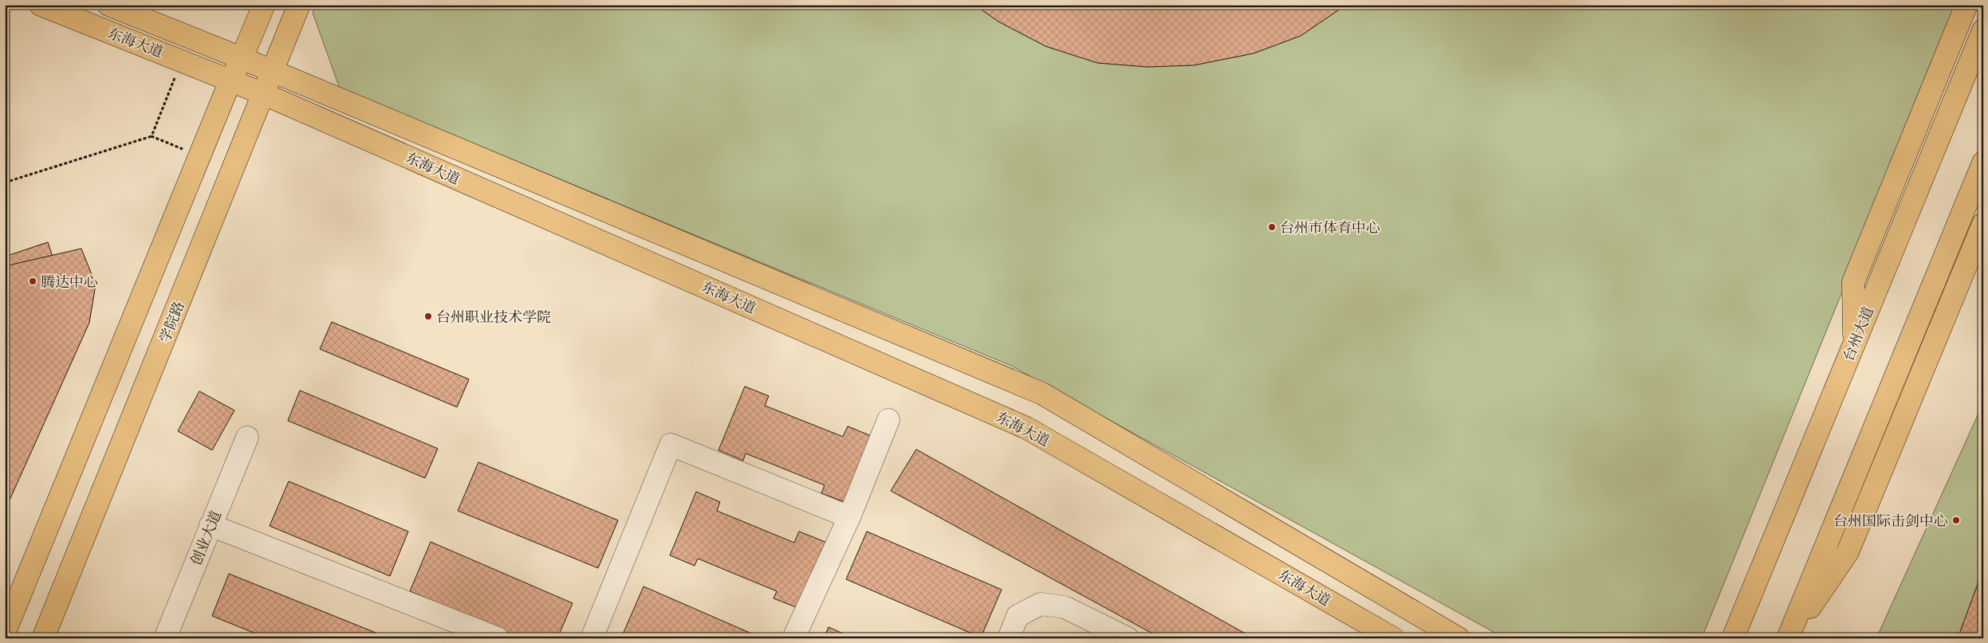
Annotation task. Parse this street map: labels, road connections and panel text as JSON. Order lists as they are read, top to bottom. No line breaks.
{"streets":{"main road":["东海大道","学院路","台州大道"],"lane":["创业大道"]},"crossings":[["东海大道","学院路"]],"places":["台州市体育中心","腾达中心","台州职业技术学院","台州国际击剑中心"]}
